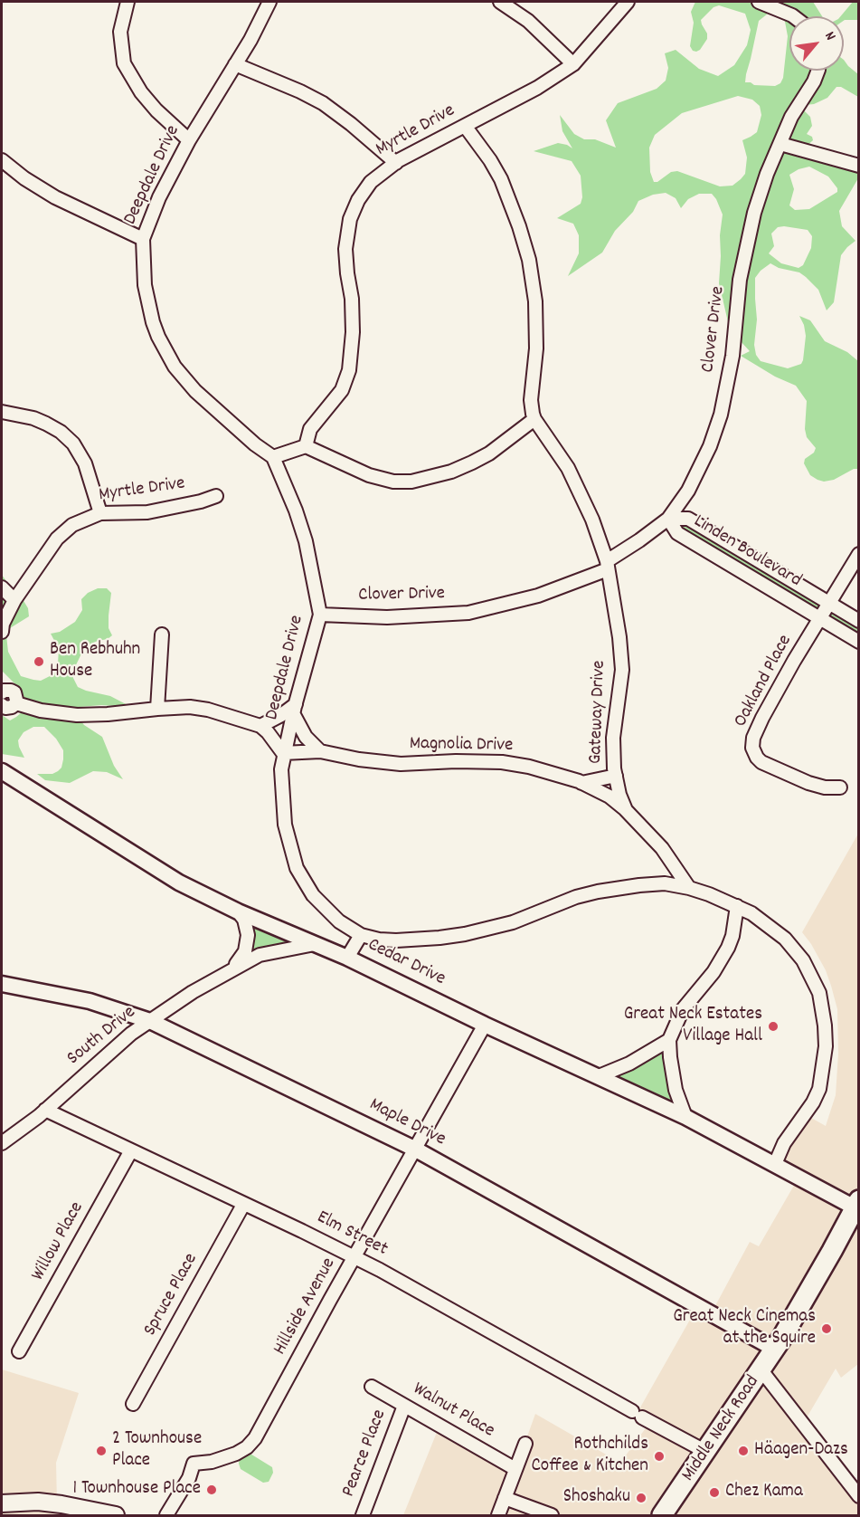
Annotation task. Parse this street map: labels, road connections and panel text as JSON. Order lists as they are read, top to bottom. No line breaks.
{"streets":{"main road":["Middle Neck Road"],"street":["Myrtle Drive","Deepdale Drive","Clover Drive","Linden Boulevard","Oakland Place","Gateway Drive","Magnolia Drive","Cedar Drive","South Drive","Maple Drive","Elm Street","Willow Place","Spruce Place","Hillside Avenue","Walnut Place","Pearce Place"]},"crossings":[["Myrtle Drive","Gateway Drive"],["Deepdale Drive","Clover Drive"],["Deepdale Drive","Gateway Drive"],["Deepdale Drive","Magnolia Drive"],["Clover Drive","Linden Boulevard"],["Clover Drive","Gateway Drive"],["Linden Boulevard","Oakland Place"],["Gateway Drive","Magnolia Drive"],["Cedar Drive","South Drive"],["Cedar Drive","Hillside Avenue"],["Cedar Drive","Middle Neck Road"],["South Drive","Maple Drive"],["South Drive","Elm Street"],["Maple Drive","Hillside Avenue"],["Maple Drive","Middle Neck Road"],["Elm Street","Willow Place"],["Elm Street","Spruce Place"],["Elm Street","Hillside Avenue"],["Elm Street","Middle Neck Road"],["Walnut Place","Pearce Place"]],"places":["Ben Rebhuhn House","Great Neck Estates Village Hall","Great Neck Cinemas at the Squire","2 Townhouse Place","Häagen-Dazs","Rothchilds Coffee & Kitchen","1 Townhouse Place","Chez Kama","Shoshaku"],"north":"top right"}
